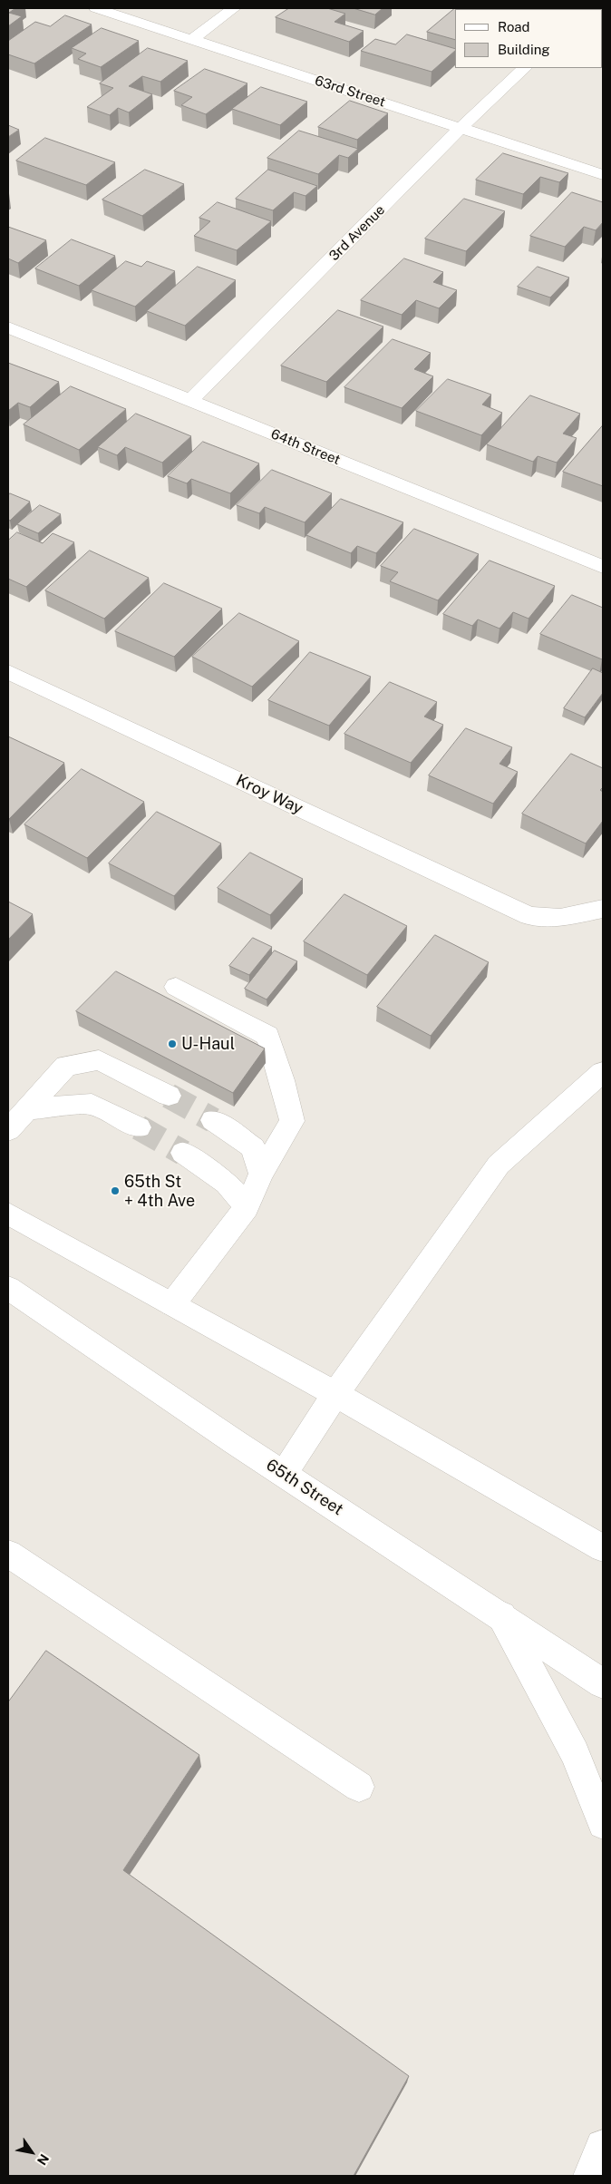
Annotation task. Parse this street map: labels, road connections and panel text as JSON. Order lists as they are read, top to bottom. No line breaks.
{"streets":{"main road":["63rd Street","3rd Avenue","64th Street","Kroy Way","65th Street"]},"crossings":[["63rd Street","3rd Avenue"],["3rd Avenue","64th Street"]],"places":["U-Haul","65th St + 4th Ave"],"legend":["Road","Building"],"north":"bottom right"}
